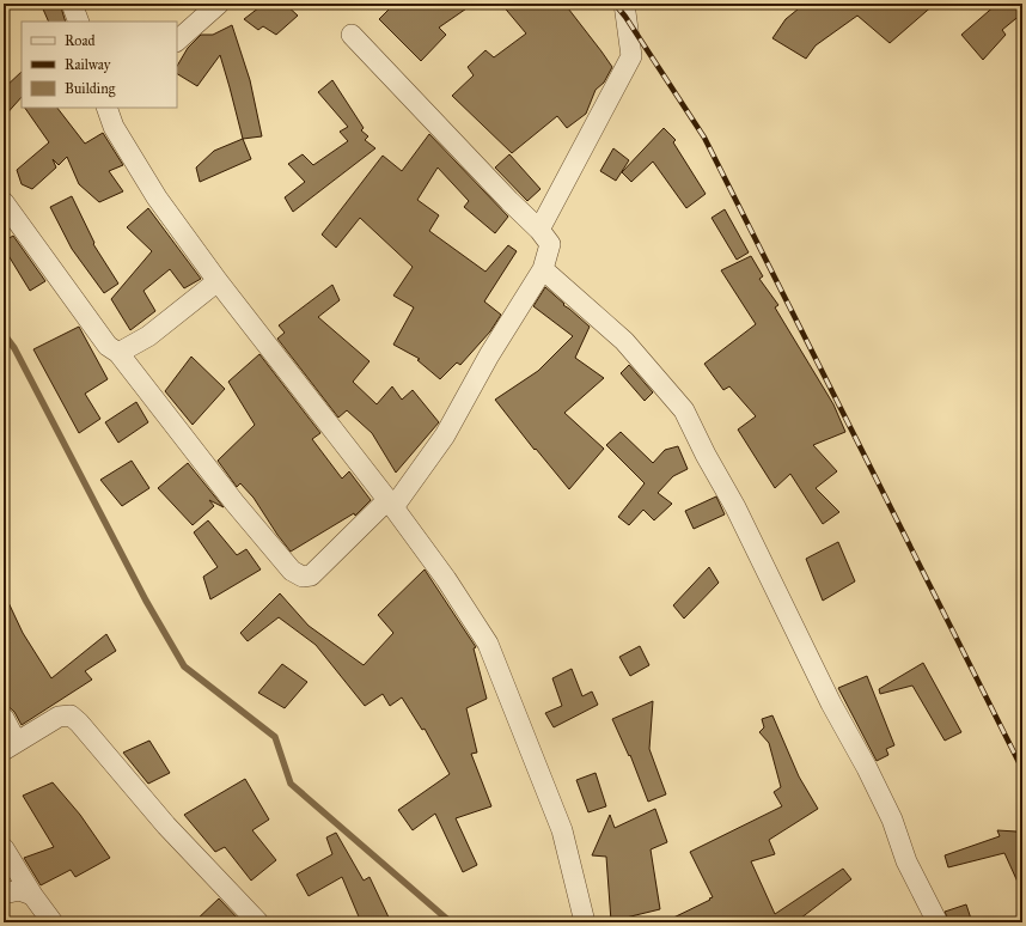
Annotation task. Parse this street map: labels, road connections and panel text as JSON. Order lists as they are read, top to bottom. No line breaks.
{"legend":["Road","Railway","Building"]}
